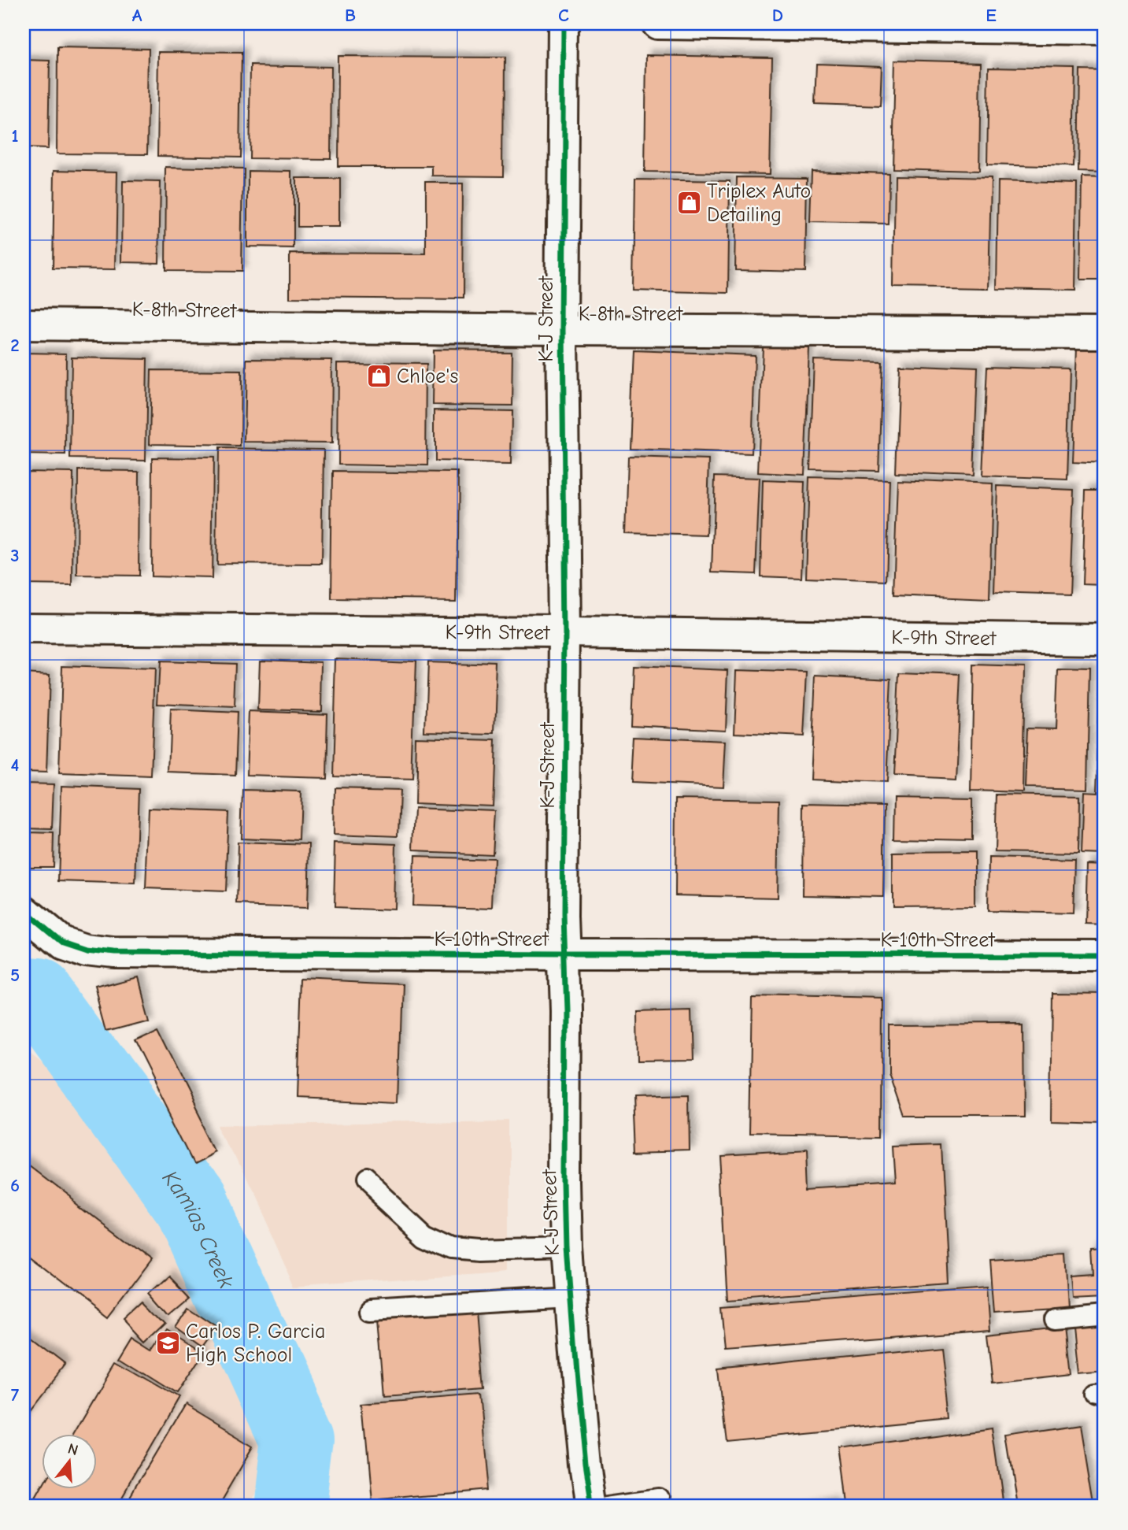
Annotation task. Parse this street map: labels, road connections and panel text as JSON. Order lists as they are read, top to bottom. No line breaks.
{"streets":{"street":["K-8th Street","K-J Street","K-9th Street","K-10th Street"]},"crossings":[["K-8th Street","K-J Street"],["K-J Street","K-9th Street"],["K-J Street","K-10th Street"]],"water":["Kamias Creek"],"places":{"shop":["Triplex Auto Detailing","Chloe's"],"school or university":["Carlos P. Garcia High School"]},"north":"top","grid":{"columns":["A","B","C","D","E"],"rows":["1","2","3","4","5","6","7"]}}
